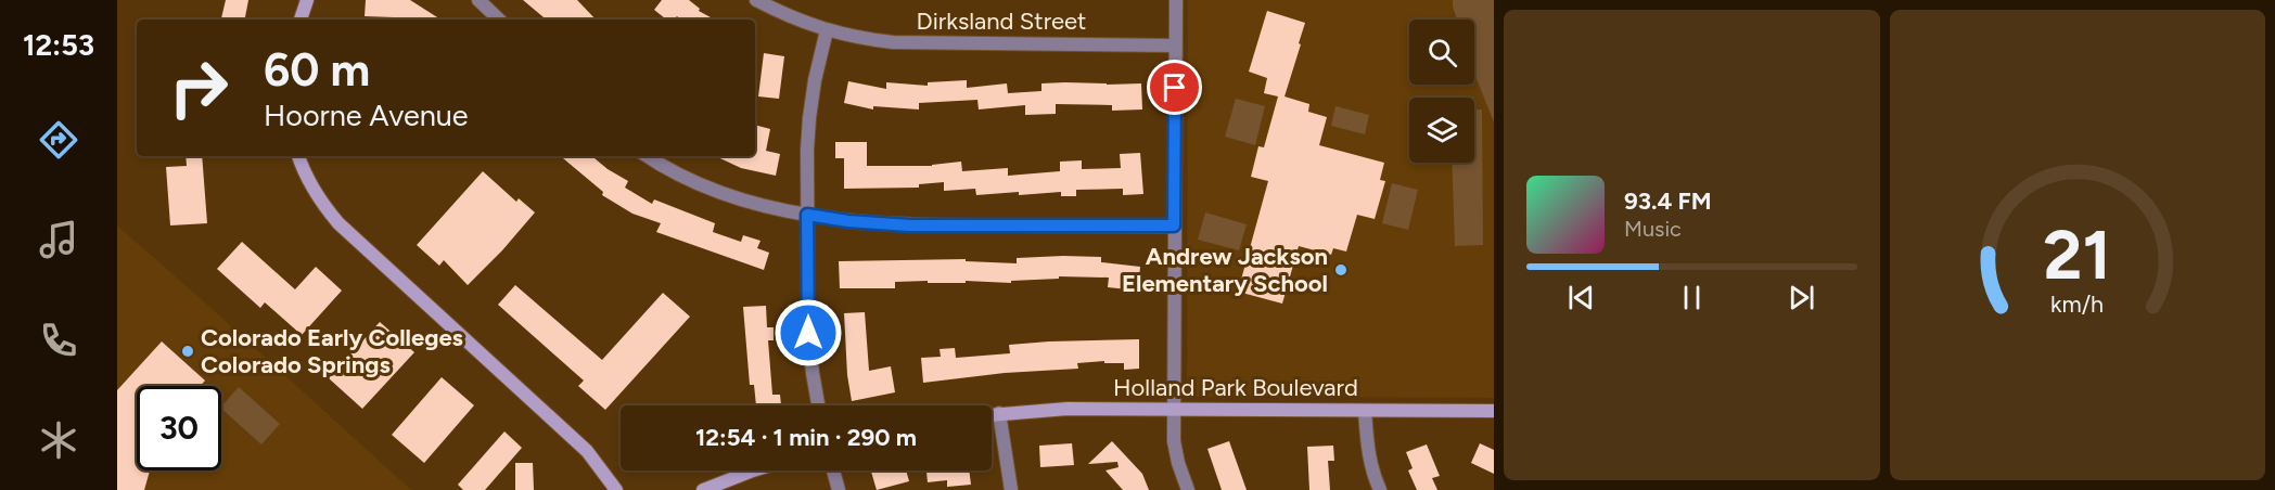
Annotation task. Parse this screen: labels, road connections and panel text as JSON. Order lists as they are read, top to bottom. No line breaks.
{"streets":{"street":["Dirksland Street","Holland Park Boulevard"]},"places":["Andrew Jackson Elementary School","Colorado Early Colleges Colorado Springs"],"page":{"tabs":"12:53","turn":["60 m","Hoorne Avenue"],"song":["93.4 FM","Music"],"limit":"30","trip":"12:54 · 1 min · 290 m","gauge":["21","km/h"]}}
